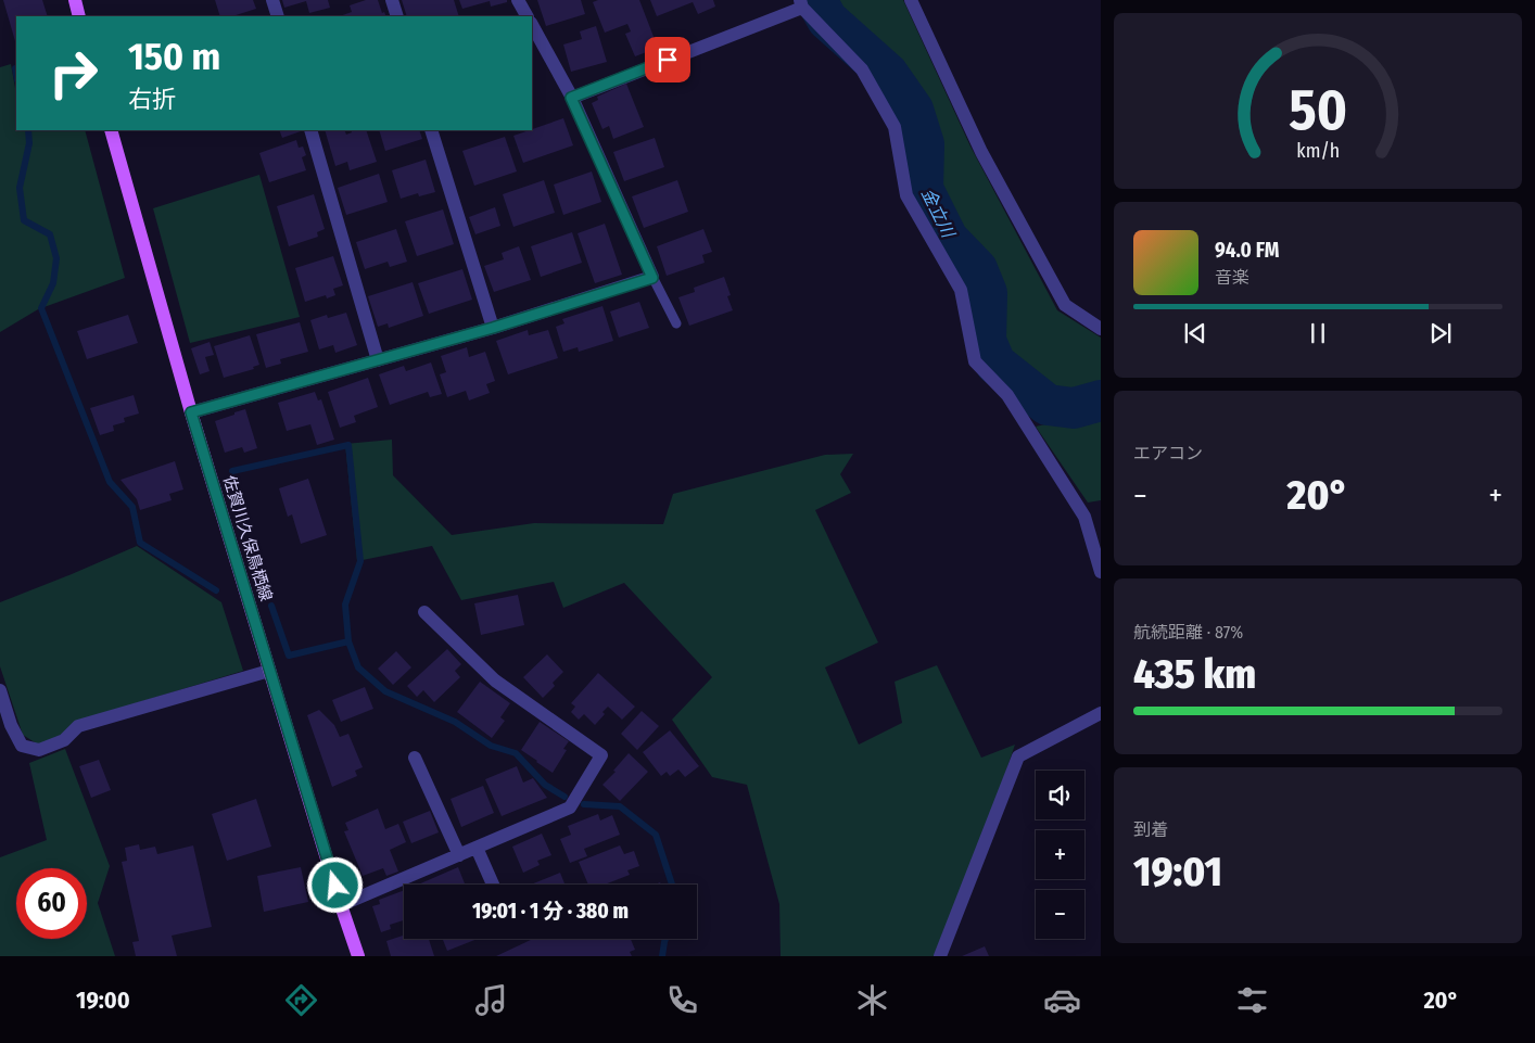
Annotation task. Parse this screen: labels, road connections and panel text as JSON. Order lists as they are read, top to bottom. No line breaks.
{"streets":{"main road":["佐賀川久保鳥栖線"]},"water":["金立川"],"page":{"turn":["150 m","右折"],"song":["94.0 FM","音楽"],"tile":["エアコン",["航続距離 · 87%","435 km"],["到着","19:01"]],"heat":["−","20°","+"],"map_buttons":["+","−"],"limit":"60","trip":"19:01 · 1 分 · 380 m","tabs":["19:00","20°"],"gauge":["50","km/h"]}}
